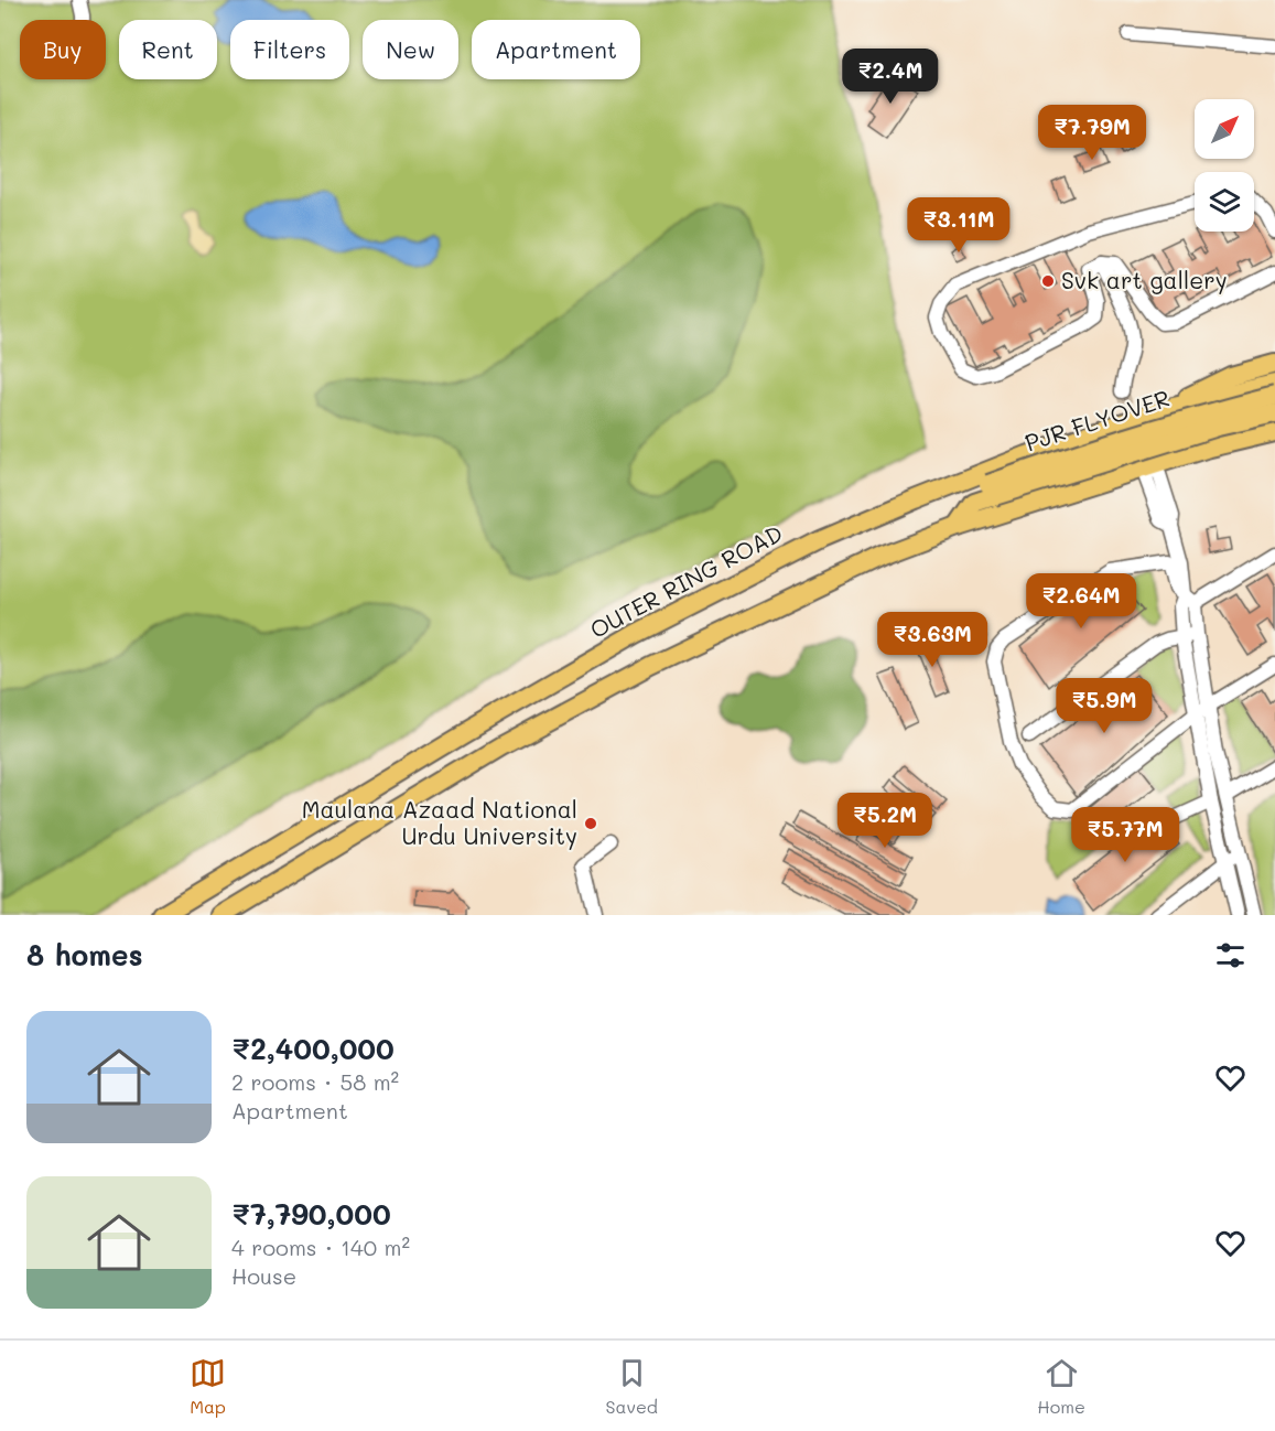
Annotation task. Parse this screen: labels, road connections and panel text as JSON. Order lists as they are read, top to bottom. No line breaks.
{"streets":{"highway":["PJR FLYOVER","OUTER RING ROAD"]},"crossings":[["PJR FLYOVER","OUTER RING ROAD"]],"places":["Svk art gallery","Maulana Azaad National Urdu University"],"north":"top right","page":{"chip":["Buy","Rent","Filters","New","Apartment"],"price":["₹2.4M","₹7.79M","₹3.11M","₹2.64M","₹3.63M","₹5.9M","₹5.2M","₹5.77M"],"heading":"8 homes","list":[{"name":"₹2,400,000","note":"2 rooms · 58 m² · Apartment"},{"name":"₹7,790,000","note":"4 rooms · 140 m² · House"}],"tabs":["Map","Saved","Home"]}}
